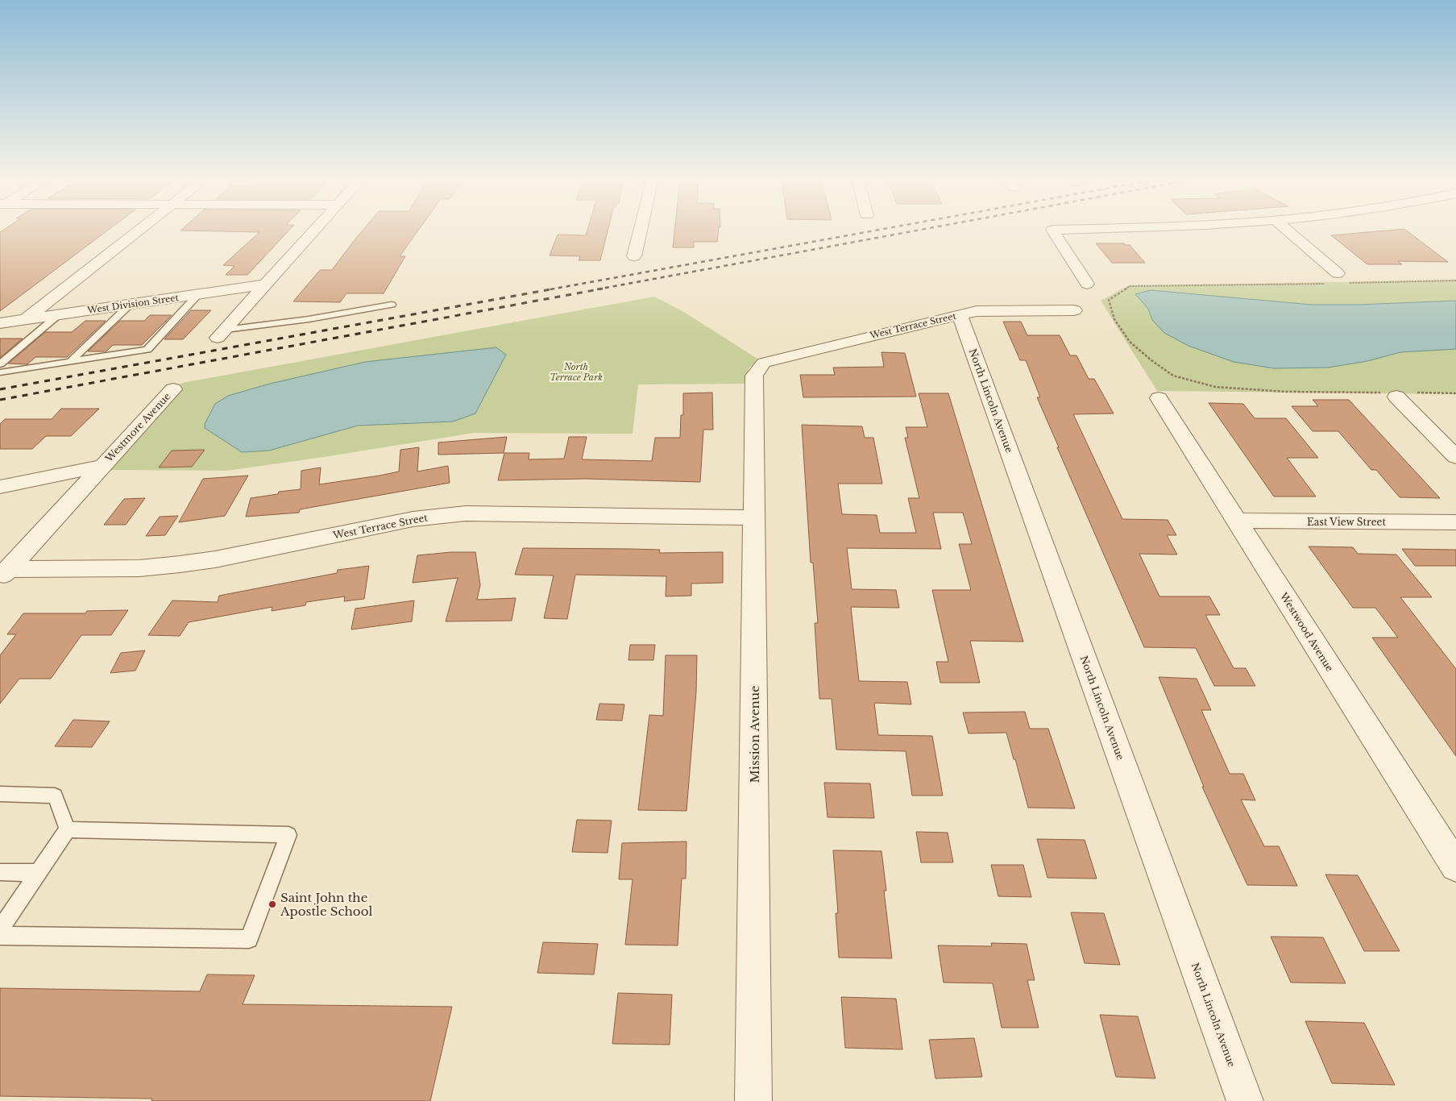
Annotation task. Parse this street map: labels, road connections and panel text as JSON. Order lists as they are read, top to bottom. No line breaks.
{"streets":{"street":["West Division Street","West Terrace Street","North Lincoln Avenue","Westmore Avenue","East View Street","Westwood Avenue","Mission Avenue"]},"crossings":[["West Terrace Street","North Lincoln Avenue"],["West Terrace Street","Westmore Avenue"],["West Terrace Street","Mission Avenue"],["East View Street","Westwood Avenue"]],"parks":["North Terrace Park"],"places":["Saint John the Apostle School"]}
